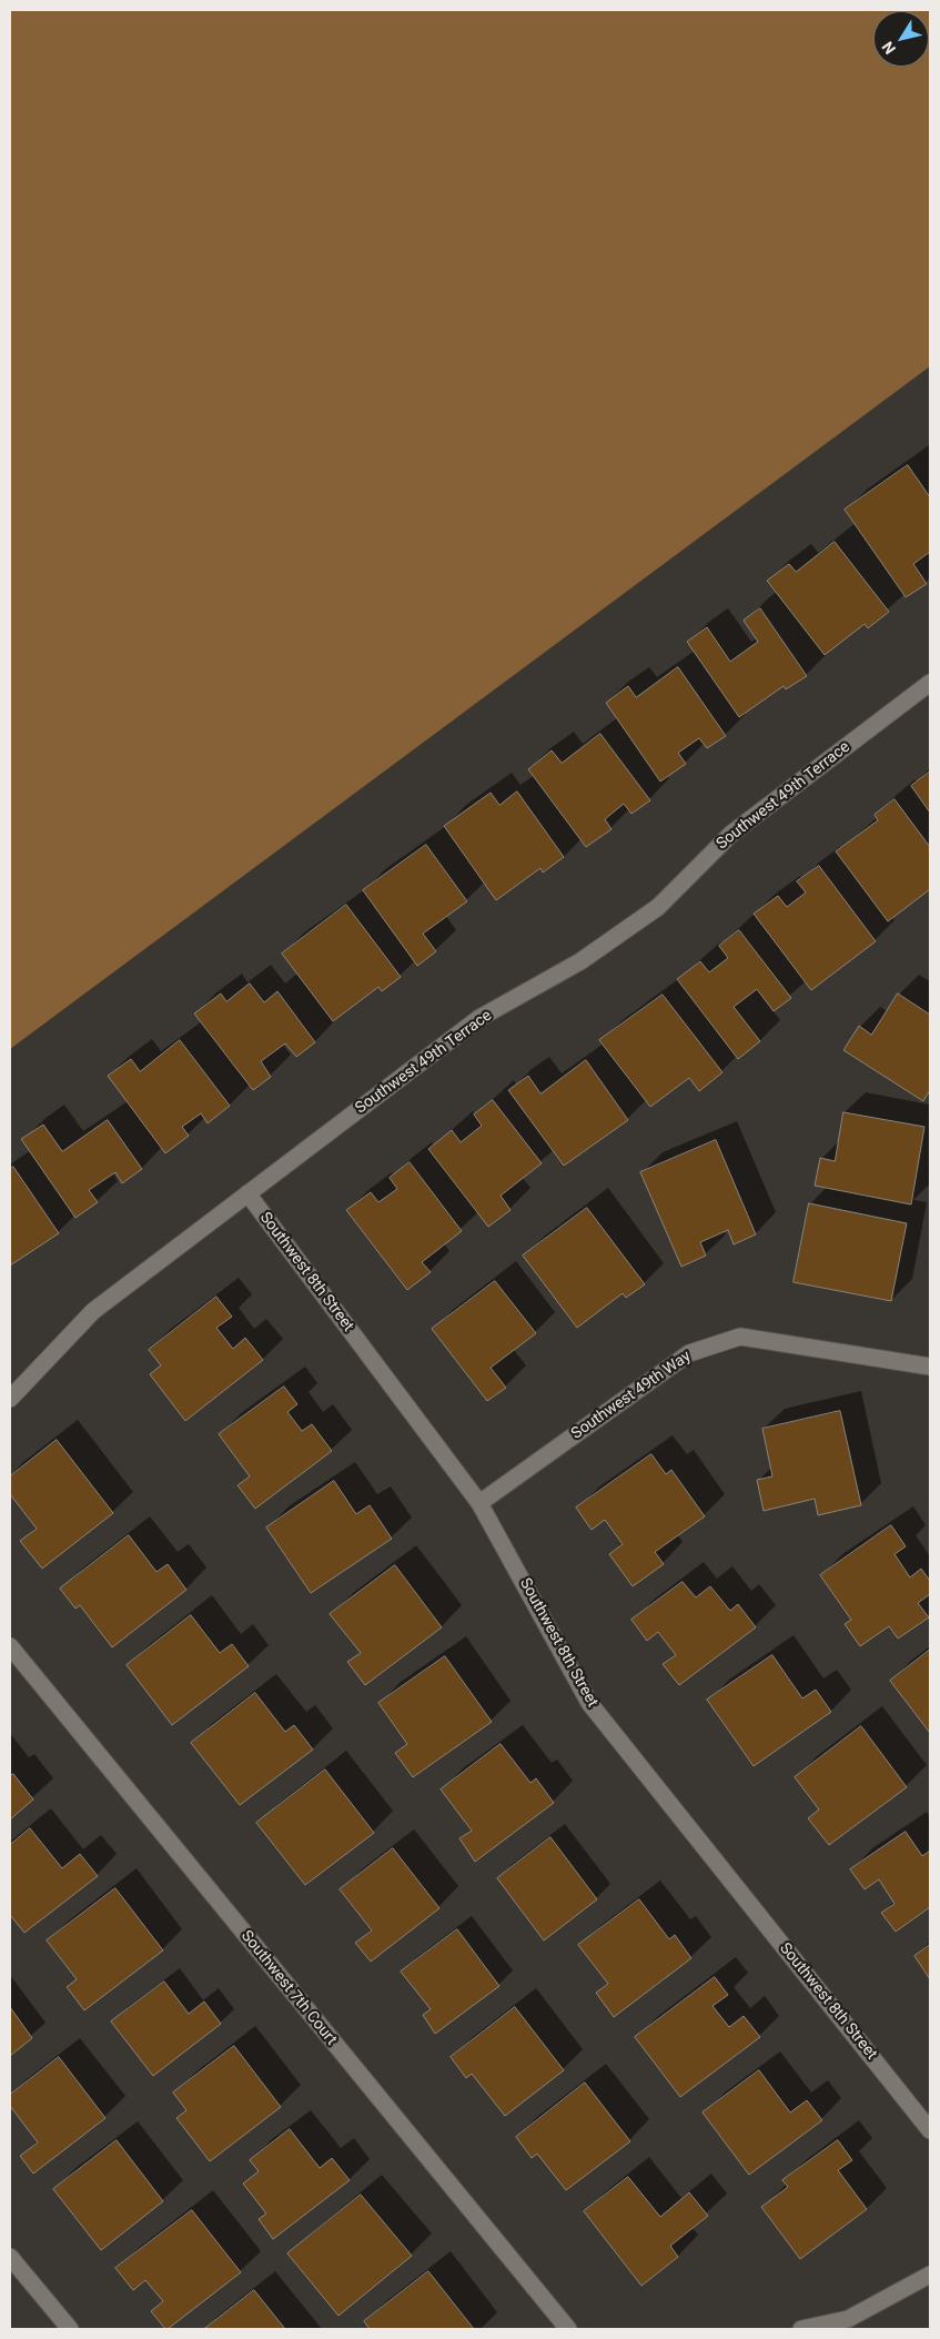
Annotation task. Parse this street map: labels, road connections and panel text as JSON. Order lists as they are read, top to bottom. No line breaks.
{"streets":{"street":["Southwest 49th Terrace","Southwest 8th Street","Southwest 49th Way","Southwest 7th Court"]},"crossings":[["Southwest 49th Terrace","Southwest 8th Street"],["Southwest 8th Street","Southwest 49th Way"]],"north":"bottom left"}
